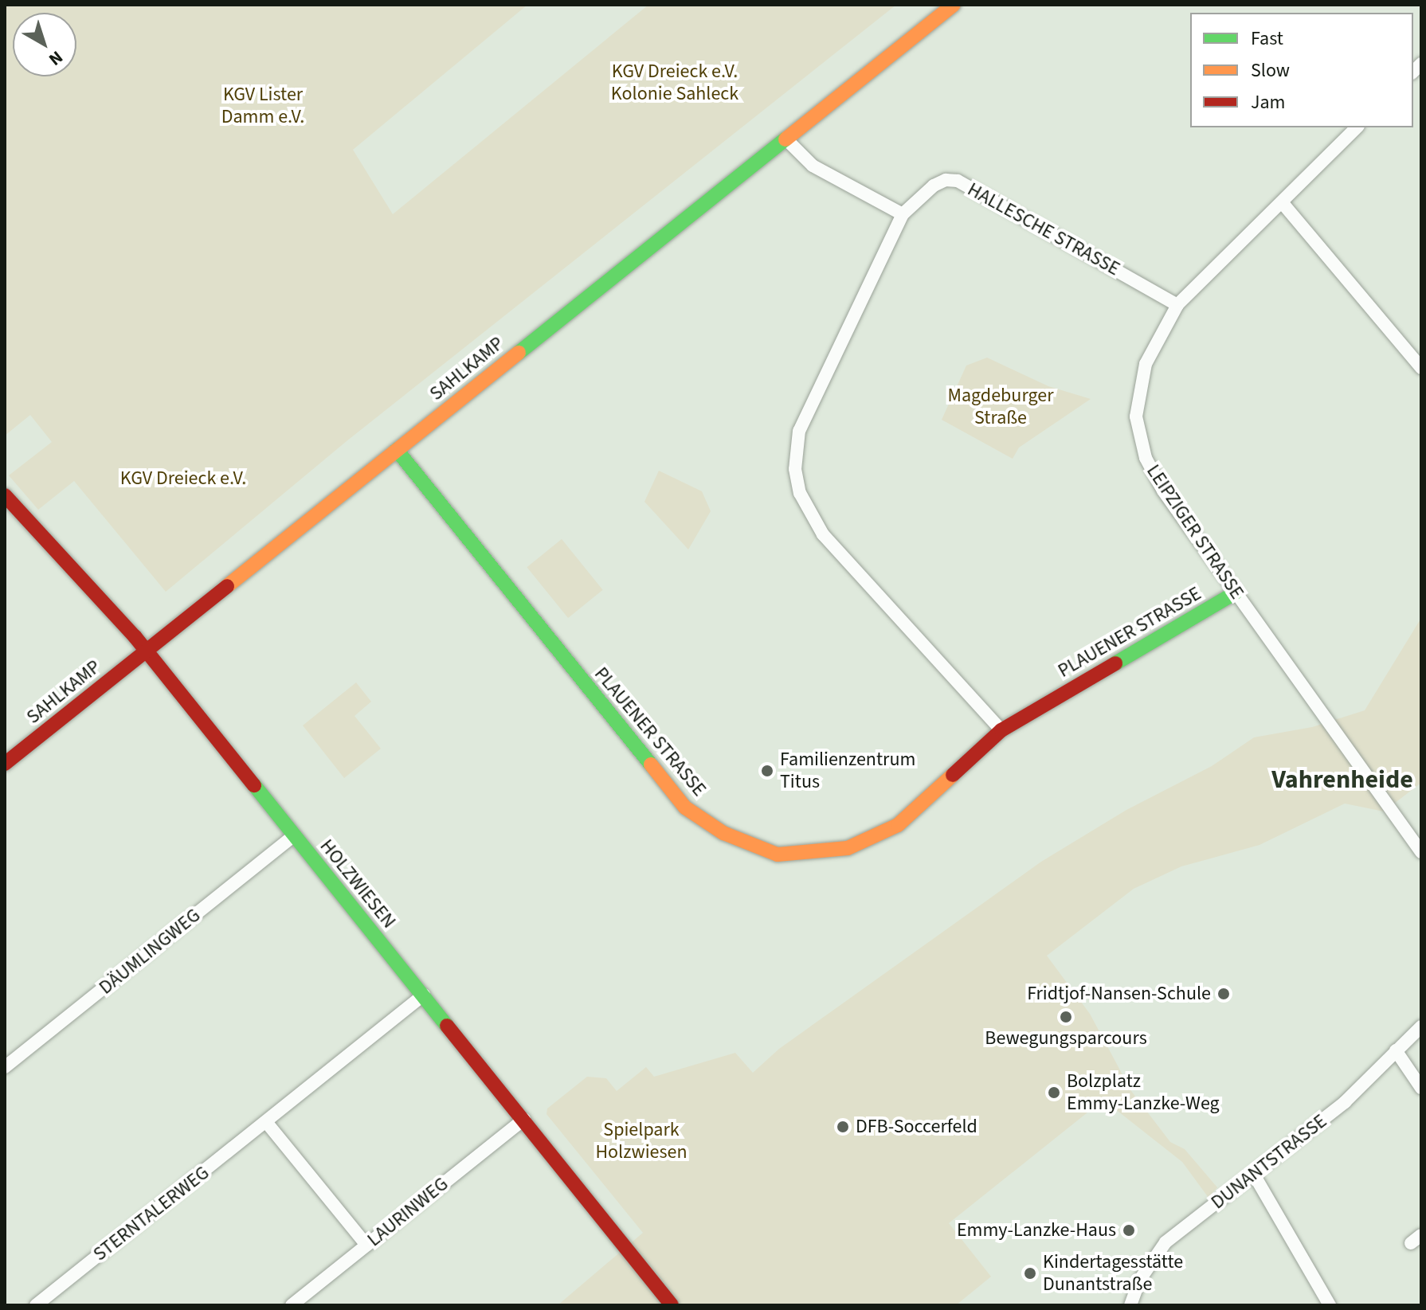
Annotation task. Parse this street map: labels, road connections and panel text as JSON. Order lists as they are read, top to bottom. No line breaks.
{"streets":{"street":["HALLESCHE STRASSE","SAHLKAMP","LEIPZIGER STRASSE","PLAUENER STRASSE","HOLZWIESEN","DÄUMLINGWEG","DUNANTSTRASSE","LAURINWEG","STERNTALERWEG"]},"crossings":[["HALLESCHE STRASSE","LEIPZIGER STRASSE"],["SAHLKAMP","PLAUENER STRASSE"],["SAHLKAMP","HOLZWIESEN"],["LEIPZIGER STRASSE","PLAUENER STRASSE"],["HOLZWIESEN","DÄUMLINGWEG"],["HOLZWIESEN","LAURINWEG"],["HOLZWIESEN","STERNTALERWEG"]],"districts":["Vahrenheide"],"parks":["KGV Dreieck e.V. Kolonie Sahleck","KGV Lister Damm e.V.","Magdeburger Straße","KGV Dreieck e.V.","Spielpark Holzwiesen"],"places":["Familienzentrum Titus","Fridtjof-Nansen-Schule","Bewegungsparcours","Bolzplatz Emmy-Lanzke-Weg","DFB-Soccerfeld","Emmy-Lanzke-Haus","Kindertagesstätte Dunantstraße"],"legend":["Fast","Slow","Jam"],"north":"bottom right"}
